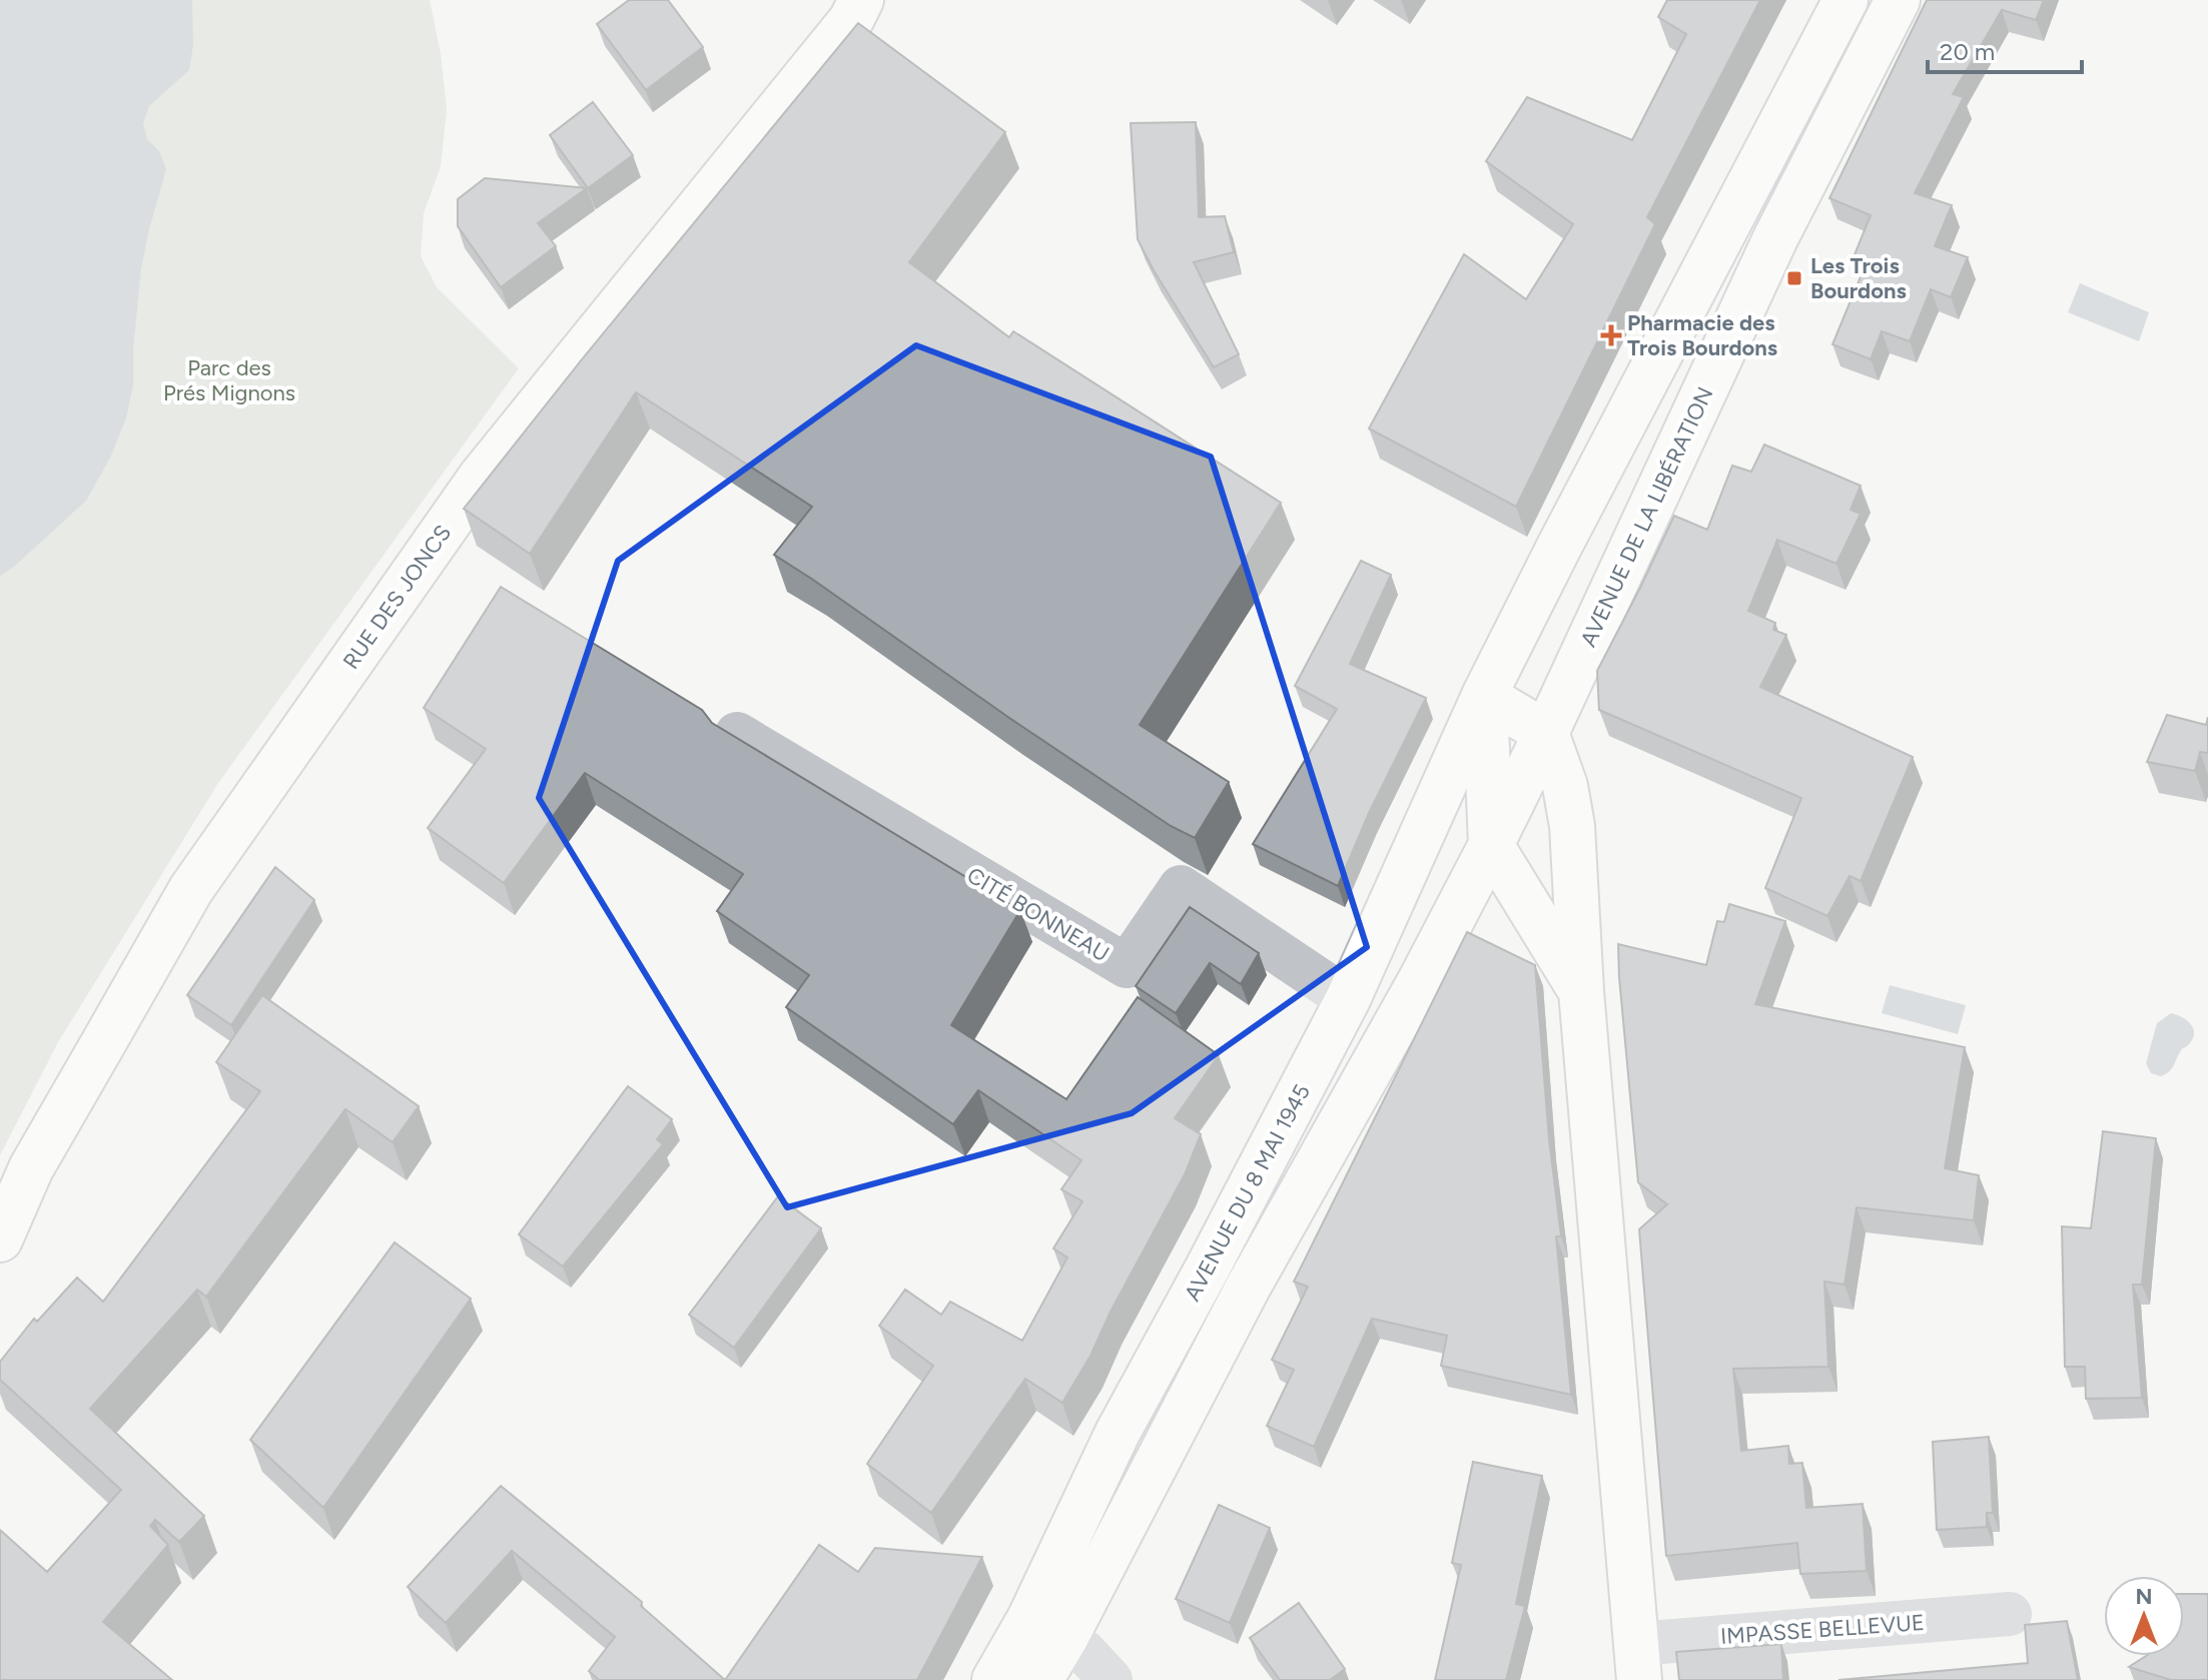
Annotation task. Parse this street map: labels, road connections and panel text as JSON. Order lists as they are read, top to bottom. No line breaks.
{"streets":{"main road":["AVENUE DE LA LIBÉRATION","RUE DES JONCS","AVENUE DU 8 MAI 1945"],"street":["CITÉ BONNEAU","IMPASSE BELLEVUE"]},"crossings":[["AVENUE DE LA LIBÉRATION","AVENUE DU 8 MAI 1945"],["CITÉ BONNEAU","AVENUE DU 8 MAI 1945"]],"parks":["Parc des Prés Mignons"],"places":{"transit":["Les Trois Bourdons"],"health":["Pharmacie des Trois Bourdons"]},"scale_bar":"20 m","north":"top"}
